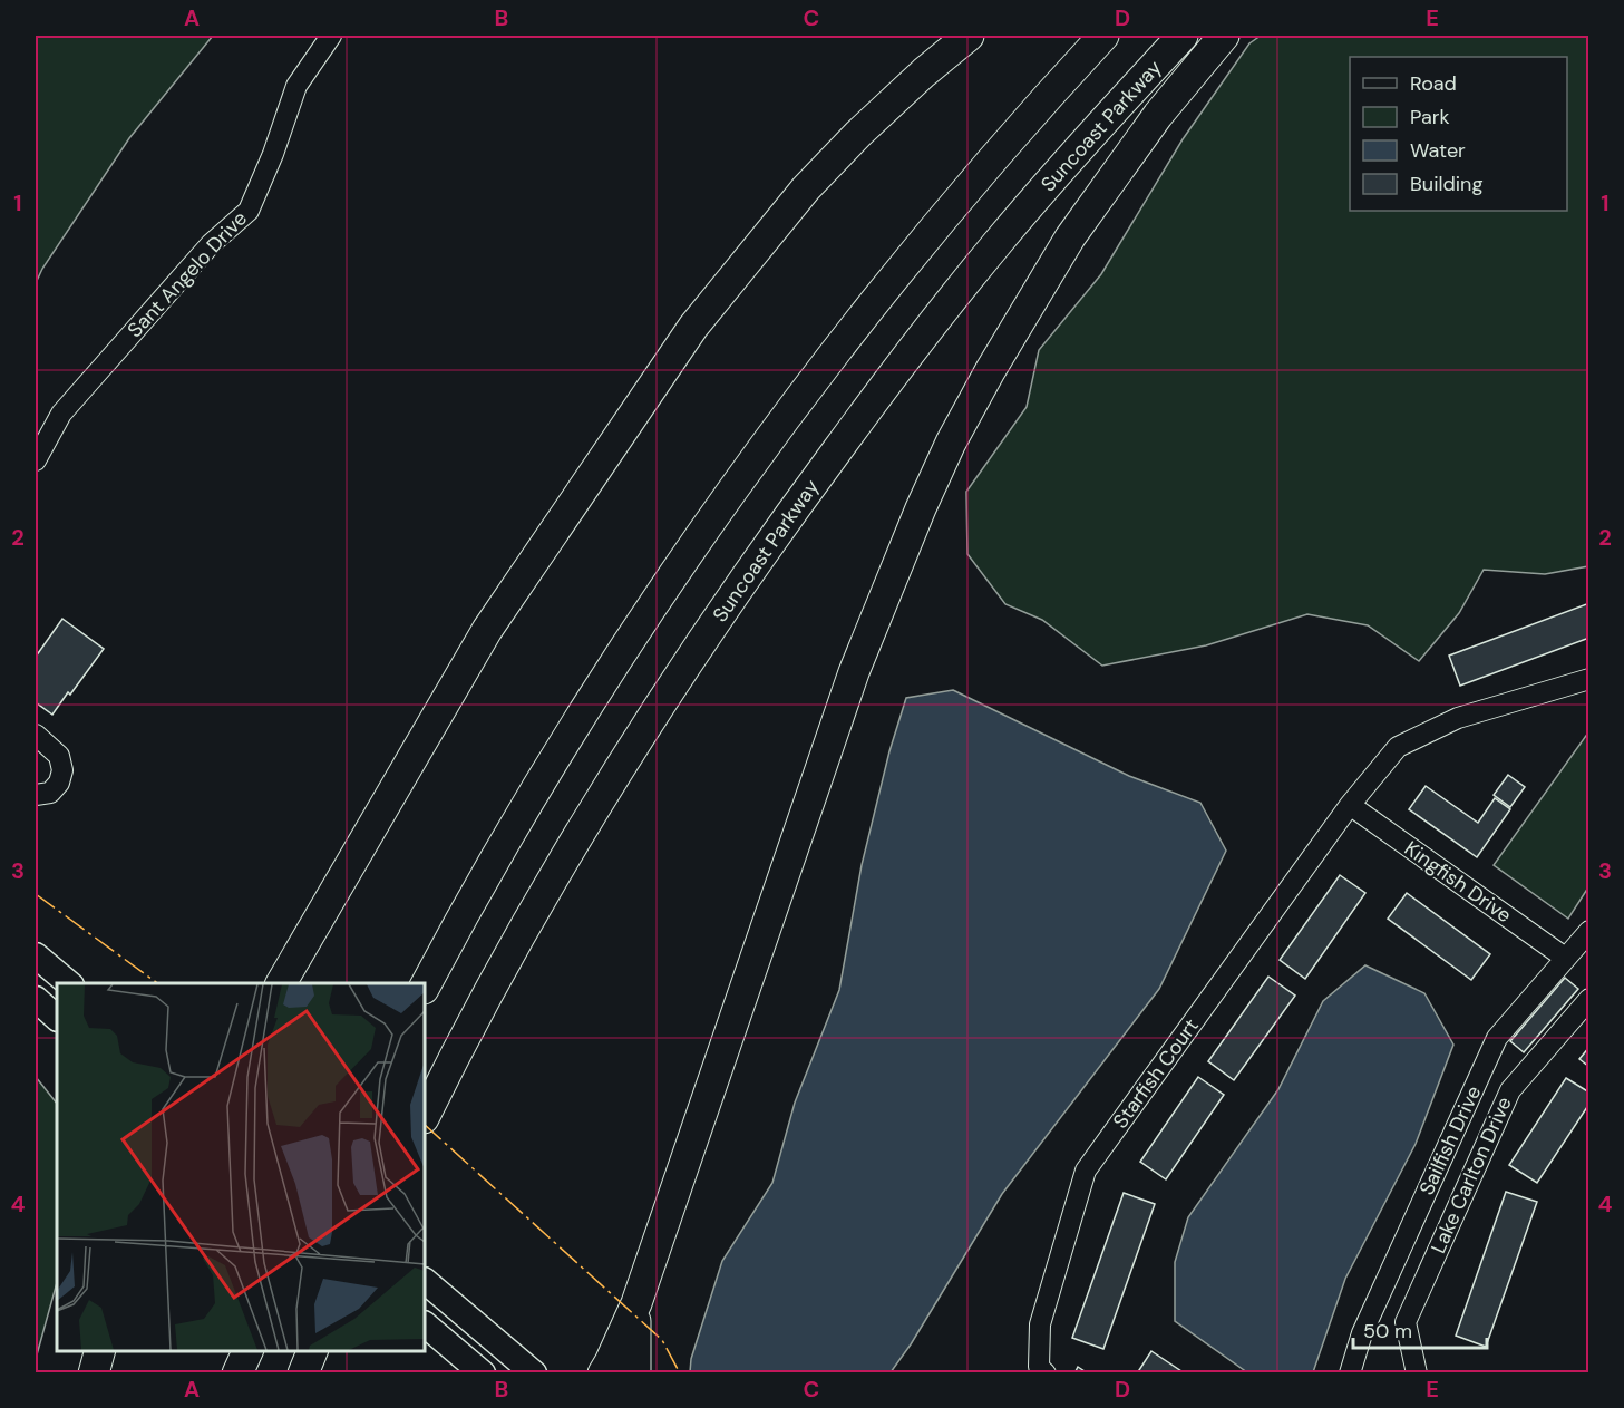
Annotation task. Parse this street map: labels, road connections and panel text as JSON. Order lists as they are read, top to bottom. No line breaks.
{"streets":{"highway":["Suncoast Parkway"],"street":["Sant Angelo Drive","Kingfish Drive","Starfish Court","Sailfish Drive","Lake Carlton Drive"]},"crossings":[["Kingfish Drive","Starfish Court"],["Kingfish Drive","Sailfish Drive"]],"legend":["Road","Park","Water","Building"],"scale_bar":"50 m","grid":{"columns":["A","B","C","D","E"],"rows":["1","2","3","4"]}}
